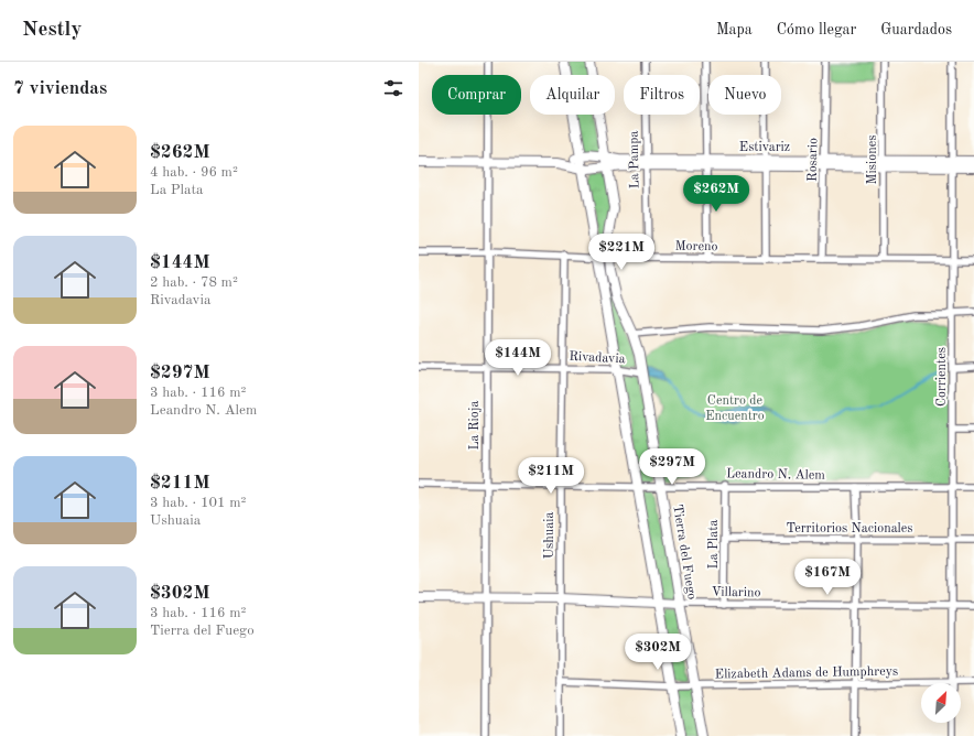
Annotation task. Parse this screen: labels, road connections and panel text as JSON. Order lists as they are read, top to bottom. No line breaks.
{"streets":{"street":["Estivariz","La Pampa","Rosario","Misiones","Moreno","Rivadavia","Corrientes","La Rioja","Leandro N. Alem","Territorios Nacionales","Ushuaia","La Plata","Tierra del Fuego","Villarino","Elizabeth Adams de Humphreys"]},"crossings":[["Estivariz","La Pampa"],["Estivariz","Rosario"],["Estivariz","Misiones"],["Estivariz","Corrientes"],["Estivariz","La Rioja"],["Estivariz","Tierra del Fuego"],["La Pampa","Moreno"],["Rosario","Moreno"],["Misiones","Moreno"],["Moreno","Corrientes"],["Moreno","La Rioja"],["Moreno","Ushuaia"],["Moreno","Tierra del Fuego"],["Rivadavia","La Rioja"],["Rivadavia","Ushuaia"],["Rivadavia","Tierra del Fuego"],["Corrientes","Leandro N. Alem"],["Corrientes","Territorios Nacionales"],["Corrientes","Villarino"],["Corrientes","Elizabeth Adams de Humphreys"],["La Rioja","Leandro N. Alem"],["La Rioja","Villarino"],["Leandro N. Alem","Ushuaia"],["Leandro N. Alem","La Plata"],["Leandro N. Alem","Tierra del Fuego"],["Territorios Nacionales","La Plata"],["Ushuaia","Villarino"],["Ushuaia","Elizabeth Adams de Humphreys"],["La Plata","Villarino"],["Tierra del Fuego","Villarino"],["Tierra del Fuego","Elizabeth Adams de Humphreys"]],"parks":["Centro de Encuentro"],"north":"top right","page":{"header":"Nestly","nav":["Mapa","Cómo llegar","Guardados"],"heading":"7 viviendas","chip":["Comprar","Alquilar","Filtros","Nuevo"],"list":[{"name":"$262M","note":"4 hab. · 96 m² · La Plata"},{"name":"$144M","note":"2 hab. · 78 m² · Rivadavia"},{"name":"$297M","note":"3 hab. · 116 m² · Leandro N. Alem"},{"name":"$211M","note":"3 hab. · 101 m² · Ushuaia"},{"name":"$302M","note":"3 hab. · 116 m² · Tierra del Fuego"}],"price":["$262M","$221M","$144M","$297M","$211M","$167M","$302M"]}}
